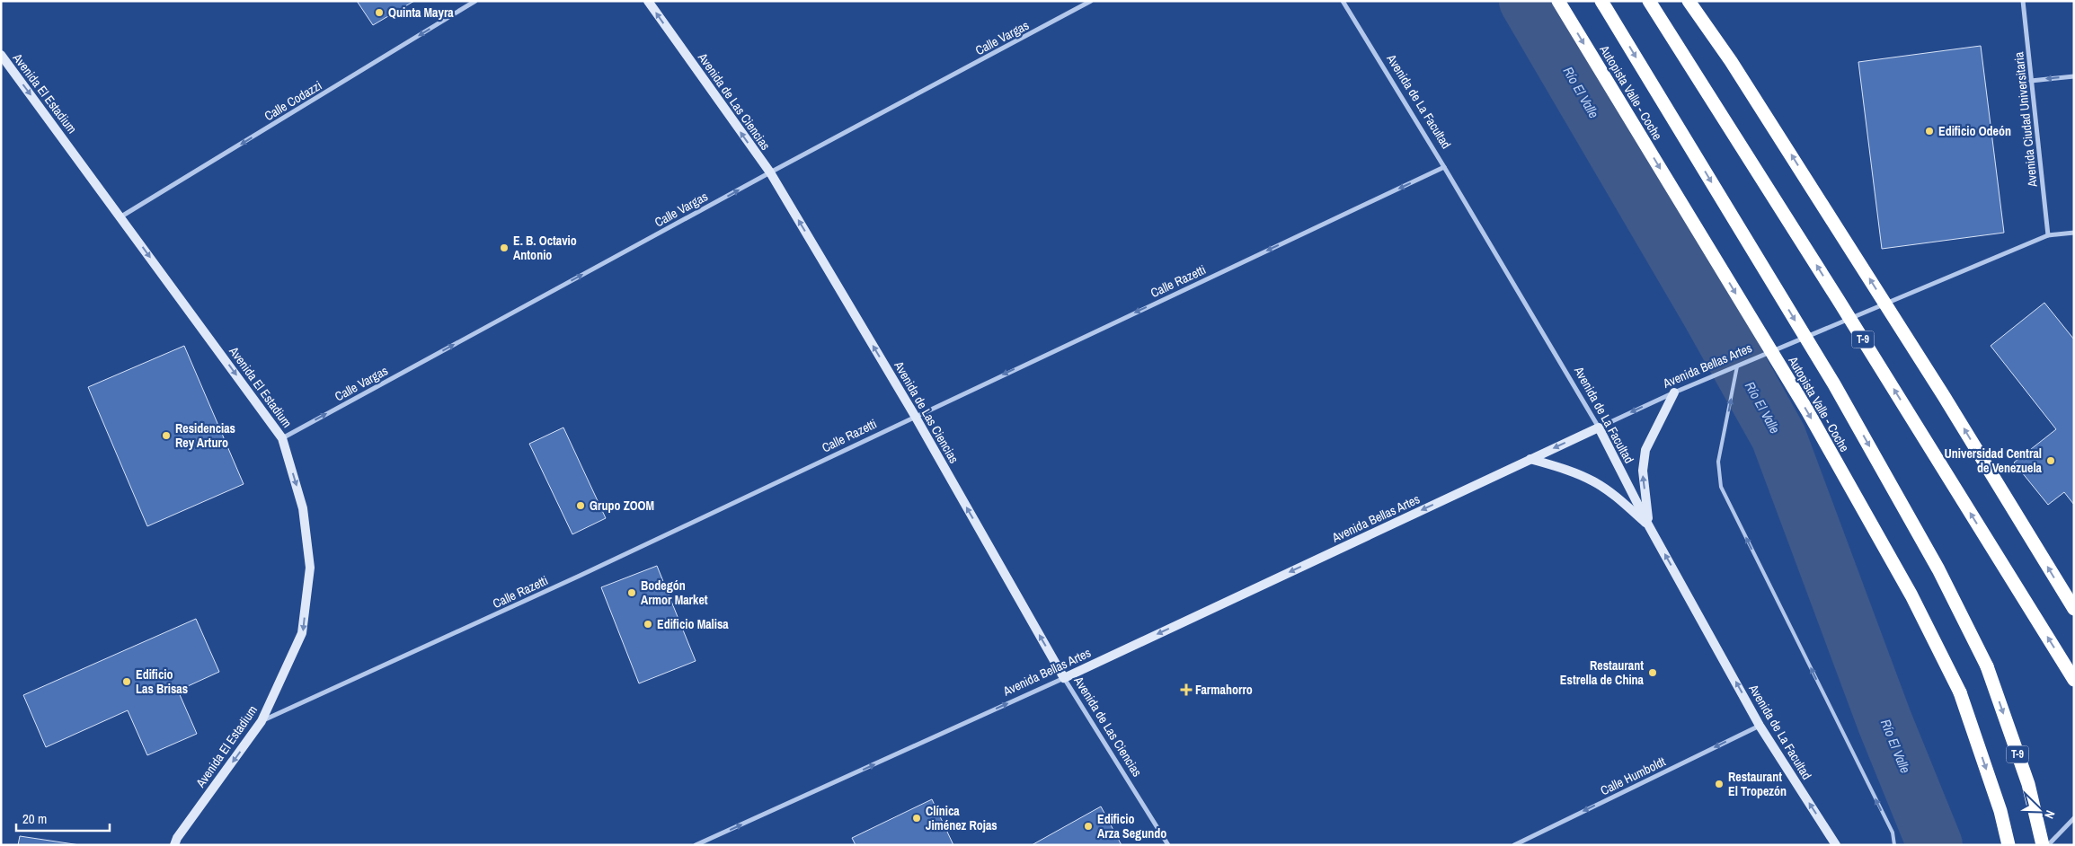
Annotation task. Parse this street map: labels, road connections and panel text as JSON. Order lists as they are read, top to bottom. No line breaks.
{"streets":{"highway":["Autopista Valle - Coche","T-9"],"street":["Calle Vargas","Avenida El Estadium","Calle Codazzi","Avenida de Las Ciencias","Avenida de La Facultad","Avenida Ciudad Universitaria","Calle Razetti","Avenida Bellas Artes","Calle Humboldt"]},"crossings":[["Calle Vargas","Avenida El Estadium"],["Calle Vargas","Avenida de Las Ciencias"],["Avenida El Estadium","Calle Codazzi"],["Avenida El Estadium","Calle Razetti"],["Avenida de Las Ciencias","Calle Razetti"],["Avenida de Las Ciencias","Avenida Bellas Artes"],["Avenida de La Facultad","Calle Razetti"],["Avenida de La Facultad","Avenida Bellas Artes"],["Avenida de La Facultad","Calle Humboldt"],["Avenida Ciudad Universitaria","Avenida Bellas Artes"]],"one_way":["Calle Vargas","Avenida El Estadium","Calle Codazzi","Avenida de Las Ciencias","Avenida de La Facultad","Calle Razetti","Calle Humboldt"],"water":["Río El Valle"],"places":{"other":["Quinta Mayra","Edificio Odeón","E. B. Octavio Antonio","Residencias Rey Arturo","Universidad Central de Venezuela","Grupo ZOOM","Bodegón Armor Market","Edificio Malisa","Restaurant Estrella de China","Edificio Las Brisas","Restaurant El Tropezón","Clínica Jiménez Rojas","Edificio Arza Segundo"],"health":["Farmahorro"]},"scale_bar":"20 m","north":"bottom right"}
